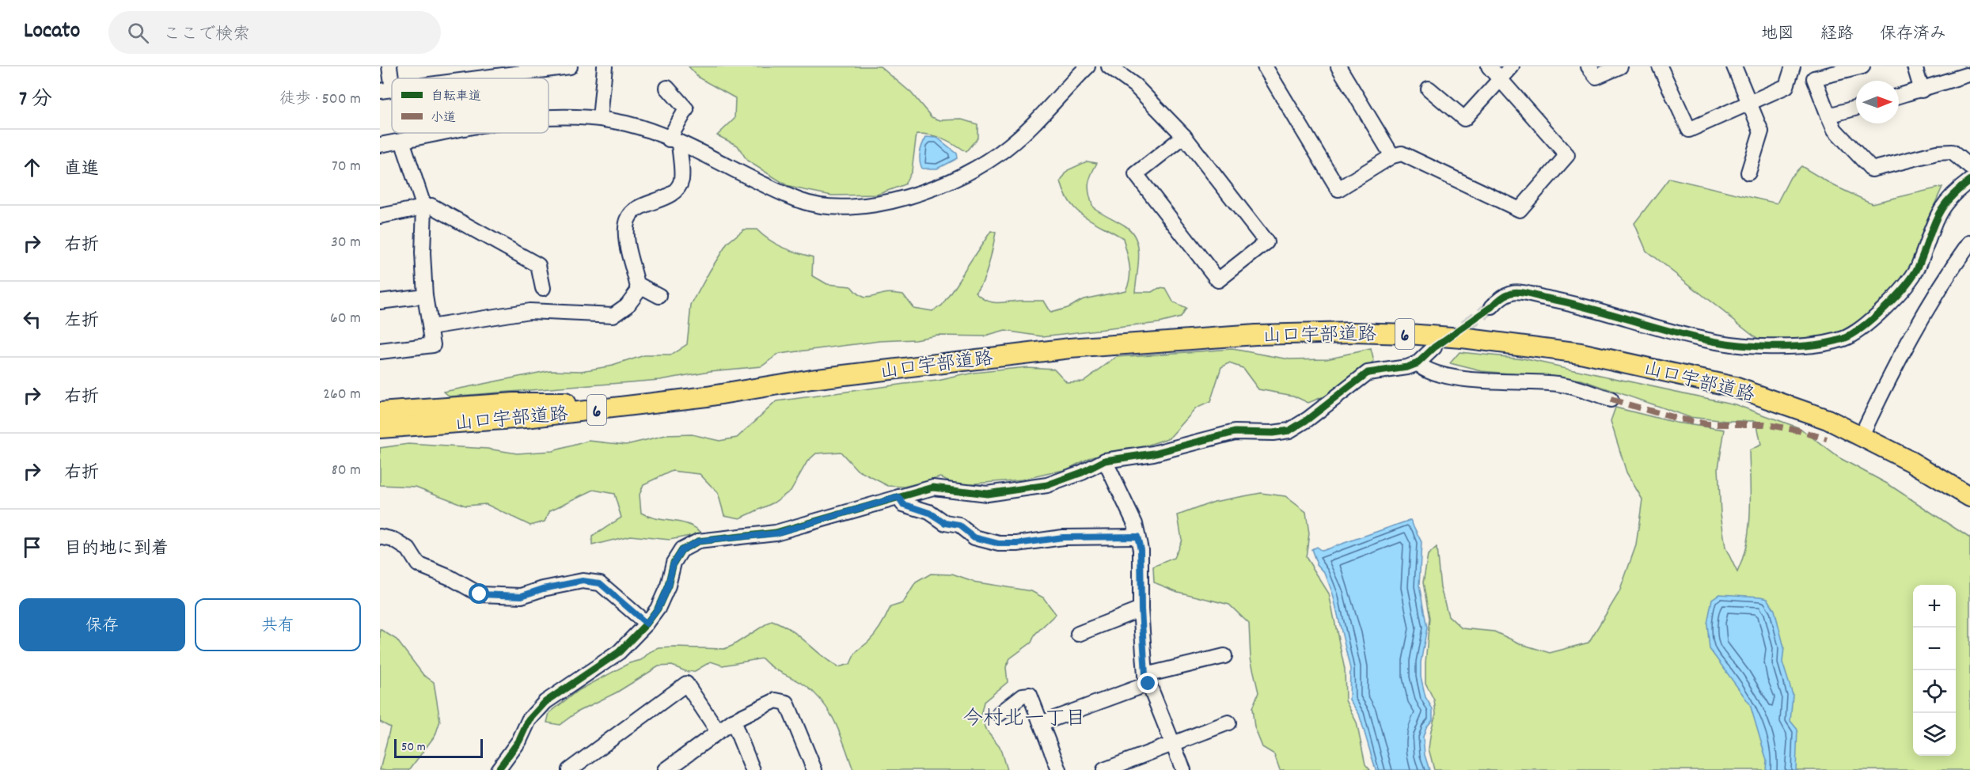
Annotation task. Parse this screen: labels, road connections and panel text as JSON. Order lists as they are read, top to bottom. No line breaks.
{"streets":{"main road":["山口宇部道路","6"]},"districts":["今村北一丁目"],"legend":["自転車道","小道"],"scale_bar":"50 m","north":"right","page":{"header":"Locato","search":"ここで検索","nav":["地図","経路","保存済み"],"heading":["7 分","徒歩 · 500 m"],"list":[["直進","70 m"],["右折","30 m"],["左折","60 m"],["右折","260 m"],["右折","80 m"],"目的地に到着"],"buttons":["保存","共有"],"map_buttons":["+","−"],"scale":"50 m"}}
